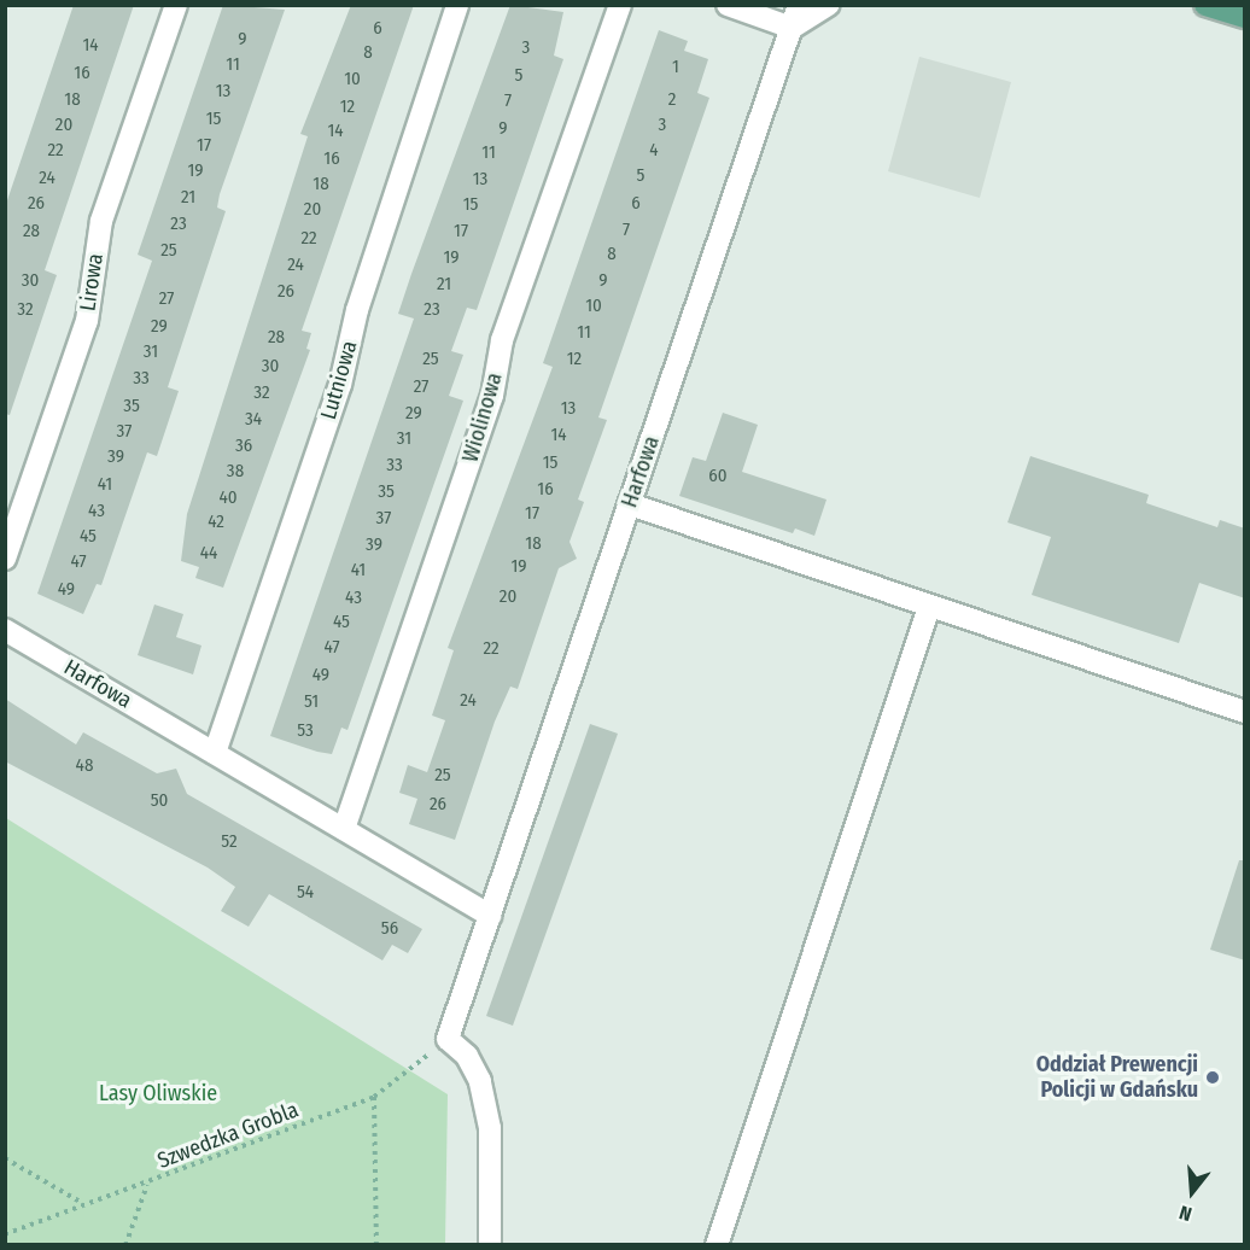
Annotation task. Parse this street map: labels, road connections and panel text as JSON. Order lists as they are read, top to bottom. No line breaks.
{"streets":{"street":["Lirowa","Lutniowa","Wiolinowa","Harfowa"],"path":["Szwedzka Grobla"]},"crossings":[["Lutniowa","Harfowa"],["Wiolinowa","Harfowa"],["Harfowa","Szwedzka Grobla"]],"parks":["Lasy Oliwskie"],"places":["Oddział Prewencji Policji w Gdańsku"],"house_numbers":["6","9","14","3","8","11","1","16","5","10","13","18","2","7","12","15","20","3","9","14","17","22","4","11","16","19","5","24","13","18","21","26","6","15","20","23","7","28","17","22","25","8","19","24","30","9","21","26","27","10","32","23","29","11","28","31","25","12","30","33","27","32","35","13","29","34","37","14","31","36","39","15","33","38","60","41","16","35","40","43","17","37","42","45","18","39","44","47","19","41","49","20","43","45","47","22","49","24","51","53","48","25","50","26","52","54","56"],"north":"bottom"}
